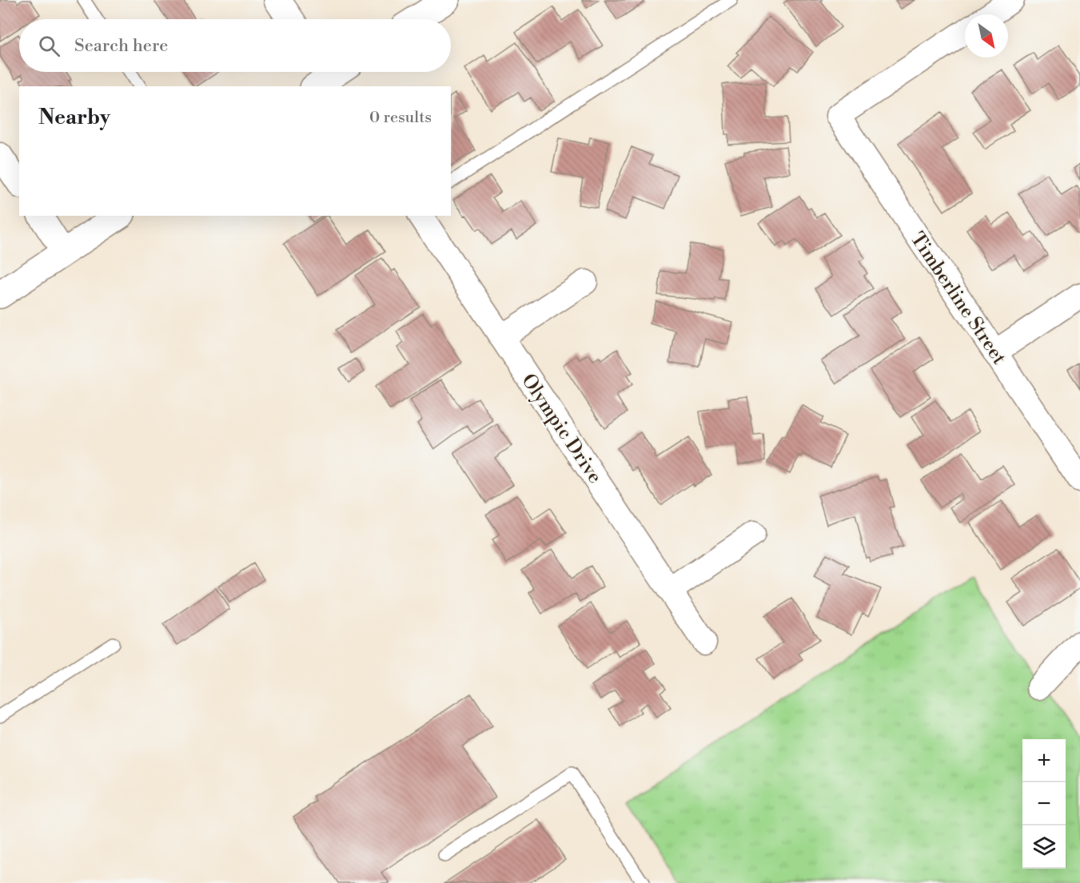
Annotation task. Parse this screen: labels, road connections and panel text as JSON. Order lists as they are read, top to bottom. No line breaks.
{"streets":{"street":["Timberline Street","Olympic Drive"]},"north":"bottom right","page":{"search":"Search here","heading":["Nearby","0 results"],"map_buttons":["+","−"]}}
